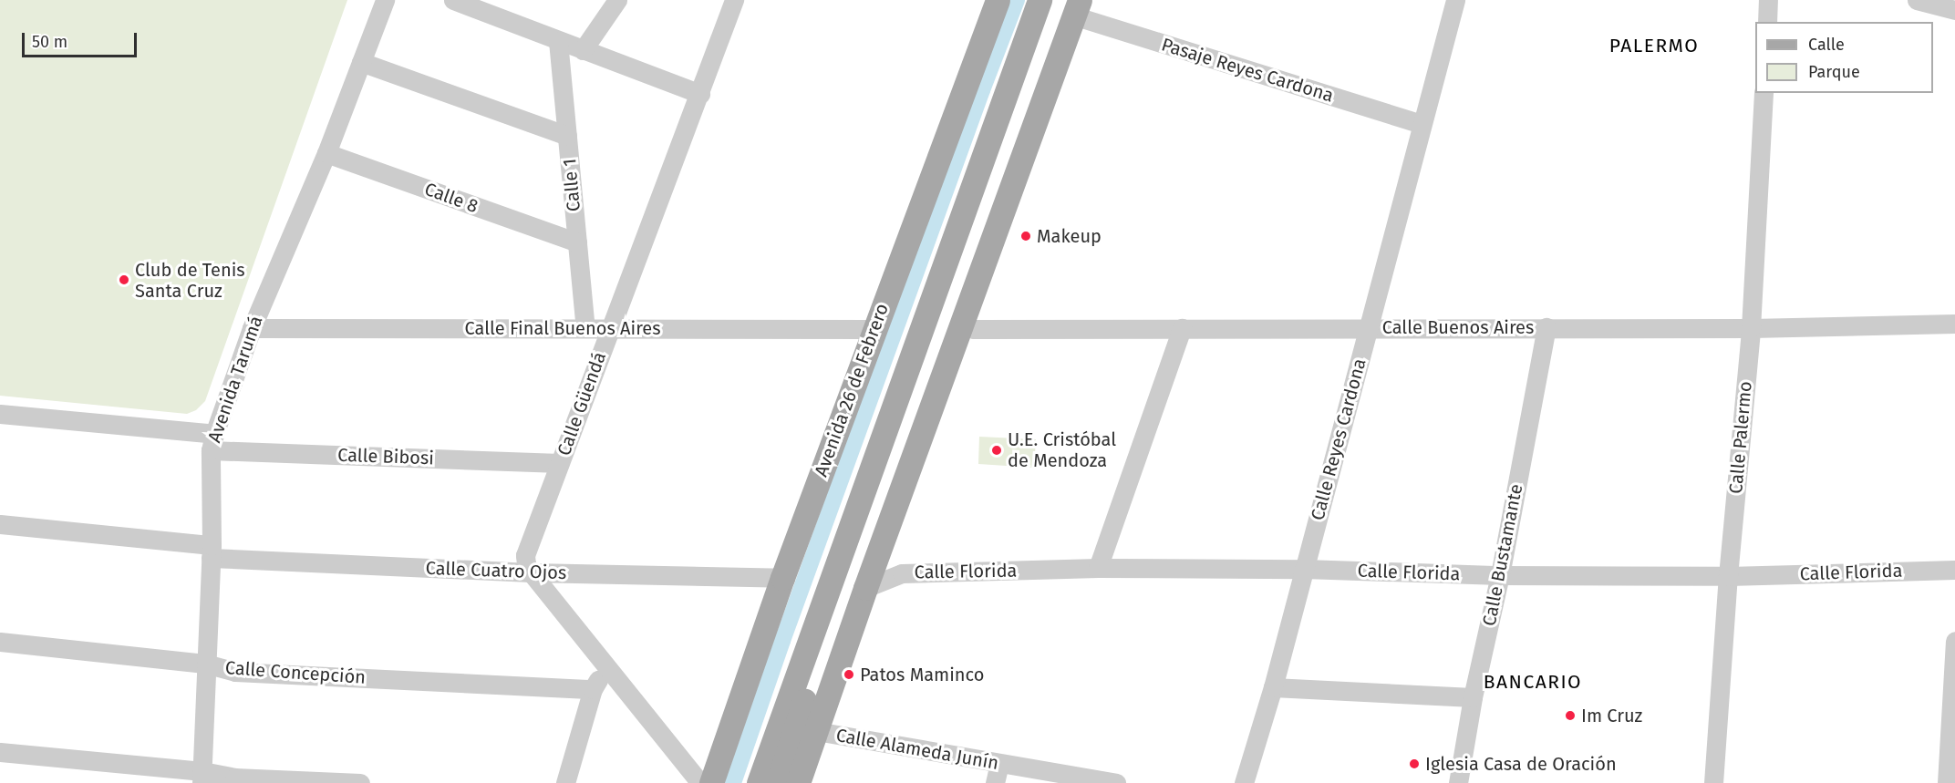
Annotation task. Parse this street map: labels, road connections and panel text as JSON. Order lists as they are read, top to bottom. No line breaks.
{"streets":{"main road":["Avenida 26 de Febrero"],"street":["Pasaje Reyes Cardona","Calle 1","Calle 8","Calle Buenos Aires","Calle Final Buenos Aires","Avenida Tarumá","Calle Güendá","Calle Palermo","Calle Reyes Cardona","Calle Bibosi","Calle Bustamante","Calle Cuatro Ojos","Calle Florida","Calle Concepción","Calle Alameda Junín"]},"crossings":[["Pasaje Reyes Cardona","Calle Reyes Cardona"],["Calle 1","Calle 8"],["Calle 1","Calle Final Buenos Aires"],["Calle 8","Avenida Tarumá"],["Calle Buenos Aires","Calle Palermo"],["Calle Buenos Aires","Calle Reyes Cardona"],["Calle Buenos Aires","Calle Bustamante"],["Calle Final Buenos Aires","Avenida Tarumá"],["Calle Final Buenos Aires","Avenida 26 de Febrero"],["Calle Final Buenos Aires","Calle Güendá"],["Avenida Tarumá","Calle Bibosi"],["Avenida Tarumá","Calle Cuatro Ojos"],["Avenida Tarumá","Calle Concepción"],["Avenida 26 de Febrero","Calle Cuatro Ojos"],["Calle Güendá","Calle Bibosi"],["Calle Güendá","Calle Cuatro Ojos"],["Calle Palermo","Calle Florida"],["Calle Reyes Cardona","Calle Florida"],["Calle Bustamante","Calle Florida"]],"districts":["PALERMO","BANCARIO"],"places":["Makeup","Club de Tenis Santa Cruz","U.E. Cristóbal de Mendoza","Patos Maminco","Im Cruz","Iglesia Casa de Oración"],"legend":["Calle","Parque"],"scale_bar":"50 m"}
